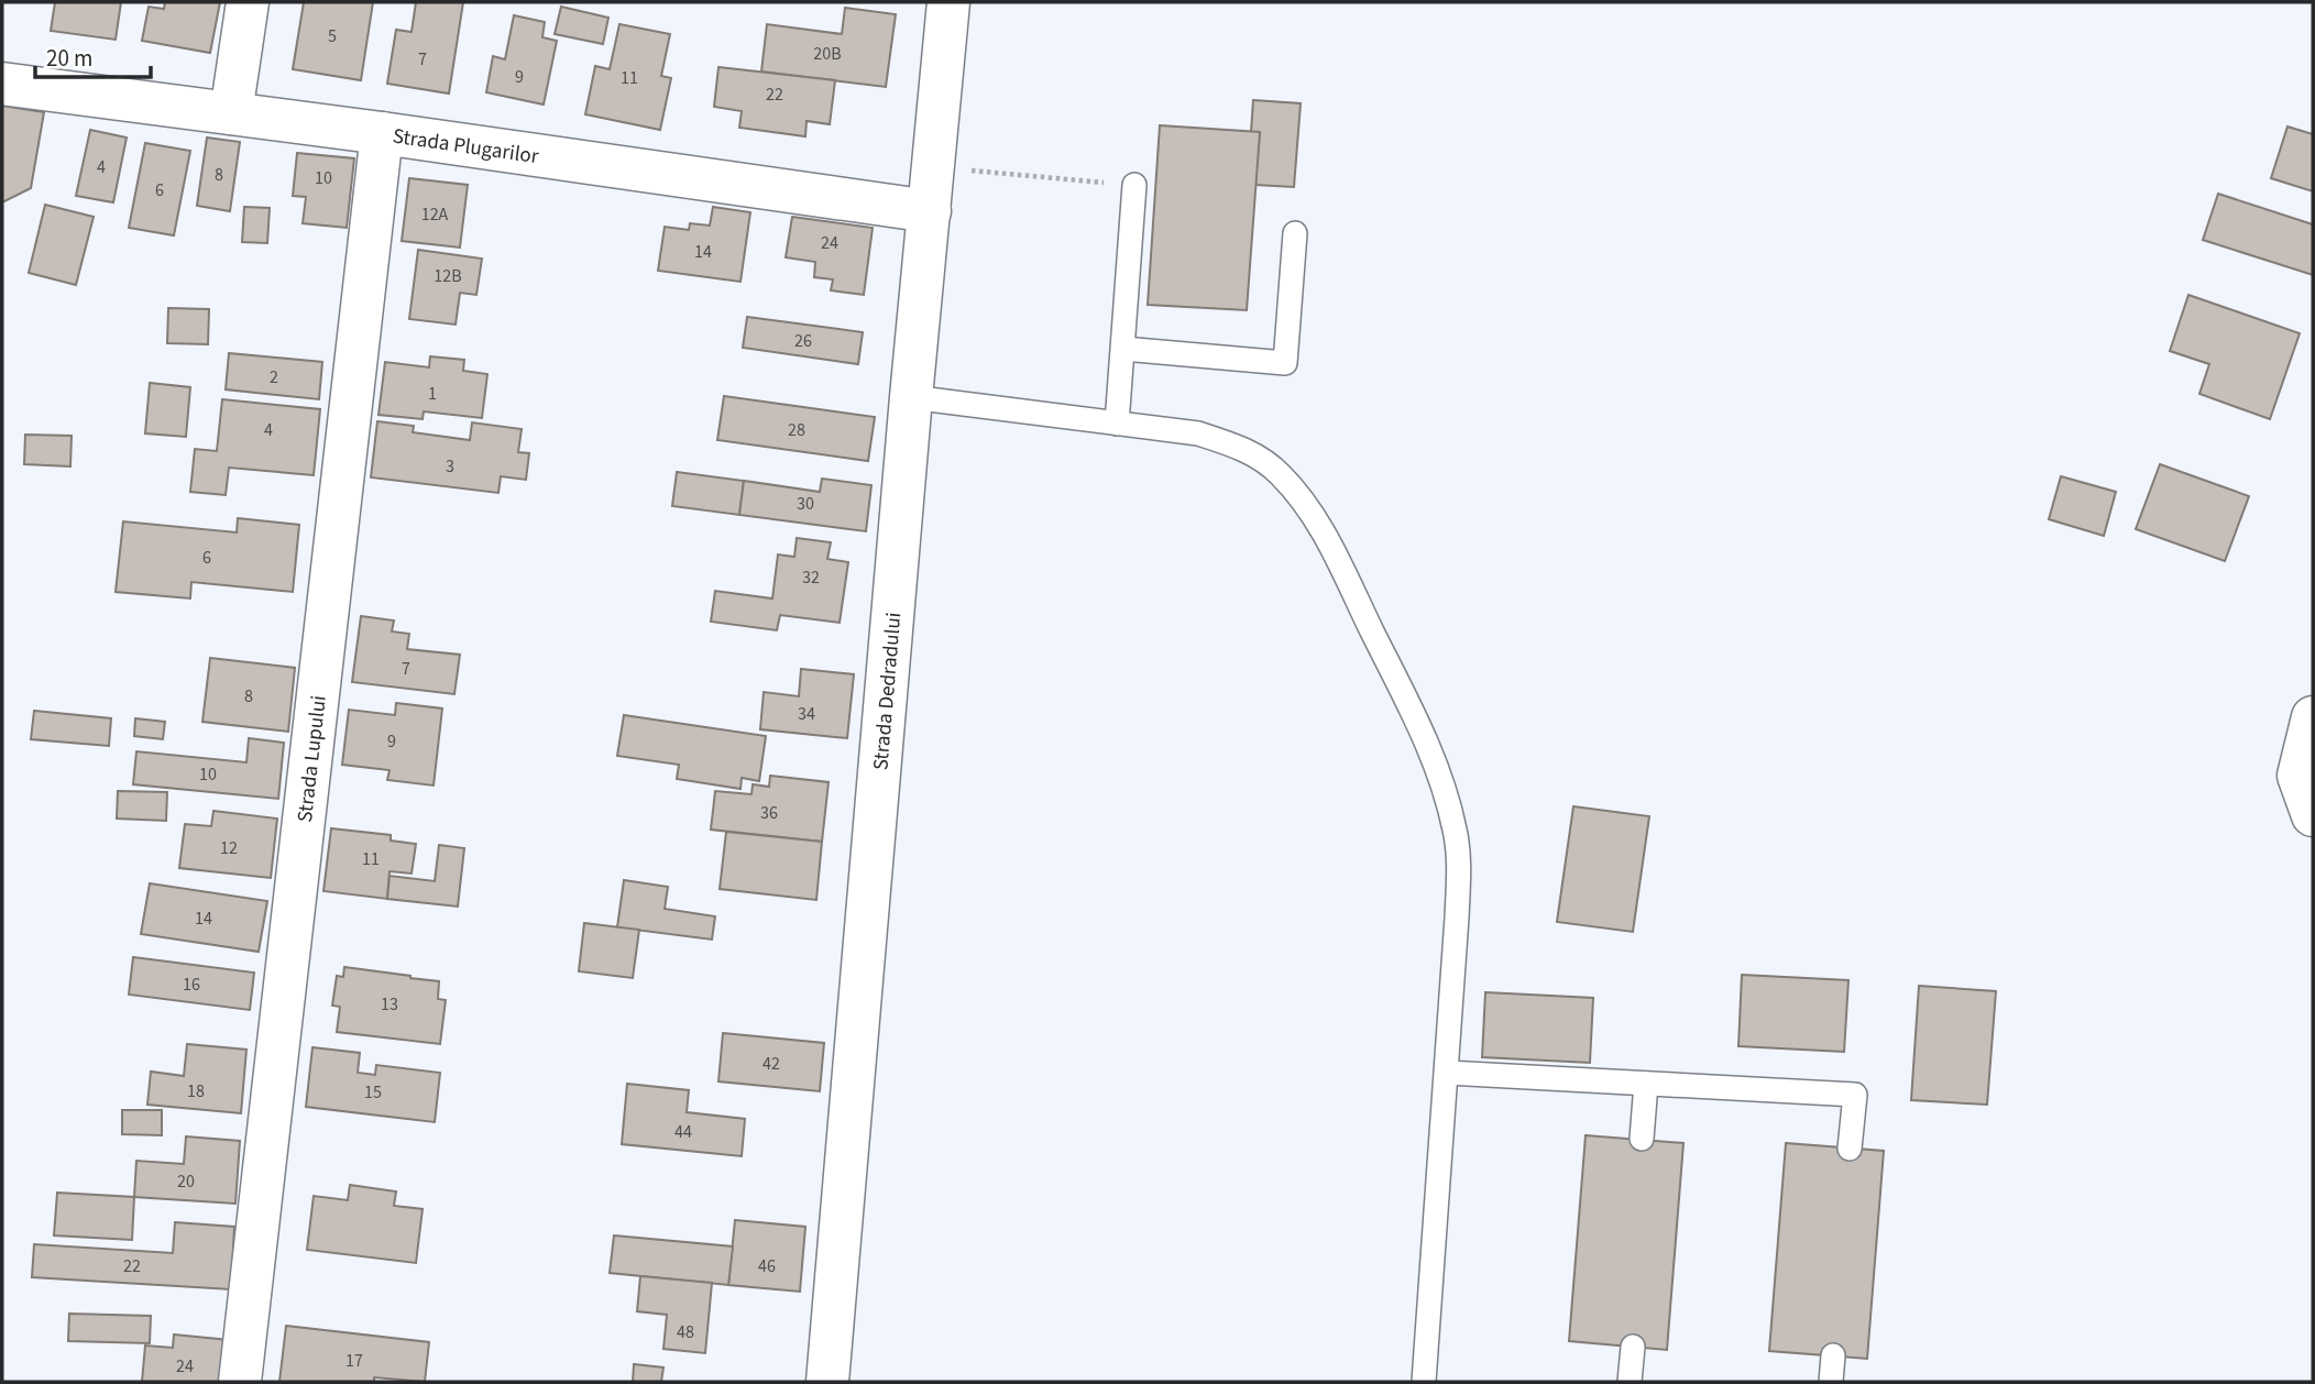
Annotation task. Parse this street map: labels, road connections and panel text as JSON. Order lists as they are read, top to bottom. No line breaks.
{"streets":{"street":["Strada Plugarilor","Strada Dedradului","Strada Lupului"]},"crossings":[["Strada Plugarilor","Strada Dedradului"],["Strada Plugarilor","Strada Lupului"]],"house_numbers":["5","20B","7","9","11","22","4","8","10","6","12A","24","14","12B","26","2","1","4","28","3","30","6","32","7","8","34","9","10","36","12","11","14","16","13","42","18","15","44","20","22","46","48","17","24"],"scale_bar":"20 m"}
